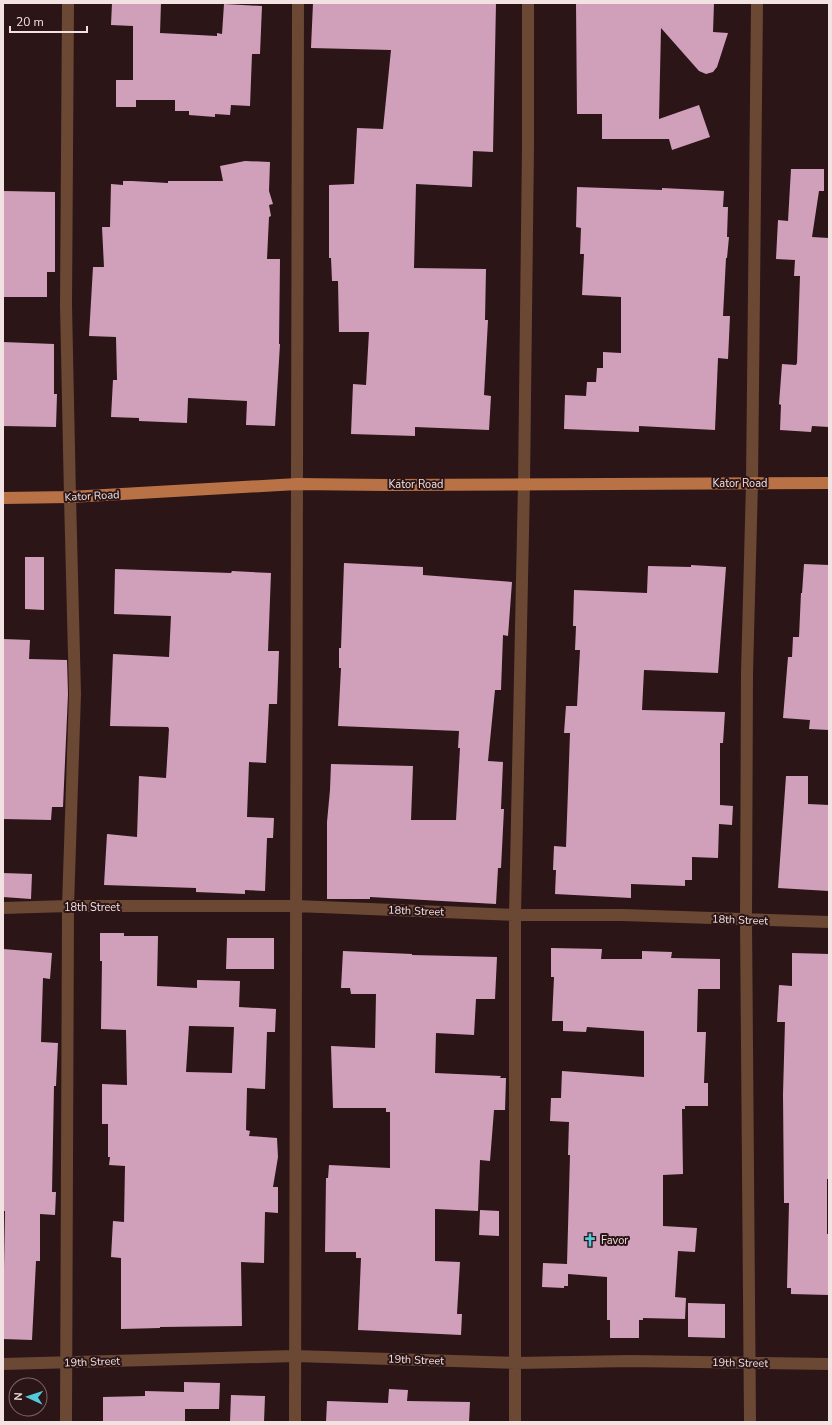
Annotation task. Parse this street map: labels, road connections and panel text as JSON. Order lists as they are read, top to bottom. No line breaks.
{"streets":{"main road":["Kator Road"],"street":["18th Street","19th Street"]},"places":{"church":["Favor"]},"scale_bar":"20 m","north":"left"}
